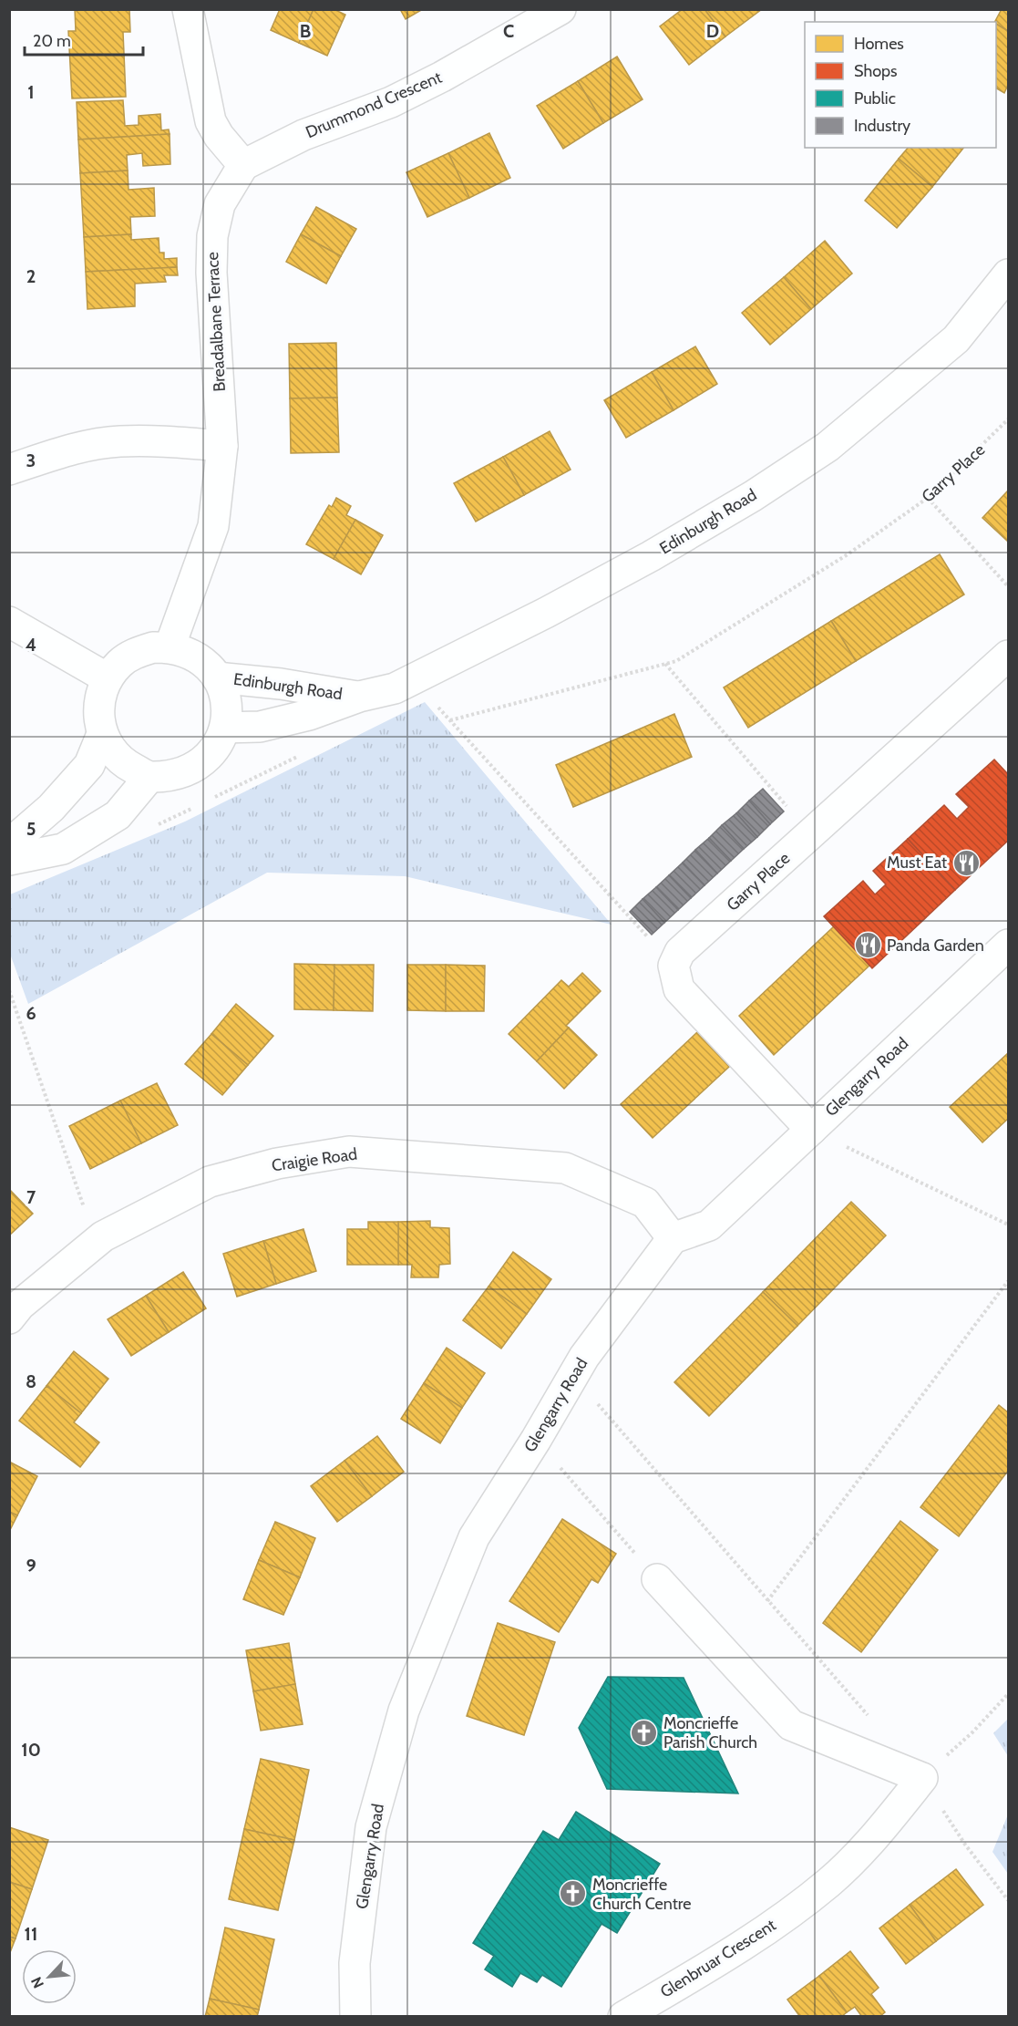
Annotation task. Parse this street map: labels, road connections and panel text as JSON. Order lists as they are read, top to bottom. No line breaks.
{"streets":{"street":["Drummond Crescent","Breadalbane Terrace","Garry Place","Edinburgh Road","Glengarry Road","Craigie Road","Glenbruar Crescent"]},"crossings":[["Drummond Crescent","Breadalbane Terrace"],["Breadalbane Terrace","Edinburgh Road"],["Glengarry Road","Craigie Road"]],"places":{"restaurant":["Must Eat","Panda Garden"],"church":["Moncrieffe Parish Church","Moncrieffe Church Centre"]},"legend":["Homes","Shops","Public","Industry"],"scale_bar":"20 m","north":"bottom left","grid":{"columns":["B","C","D"],"rows":["1","2","3","4","5","6","7","8","9","10","11"]}}
